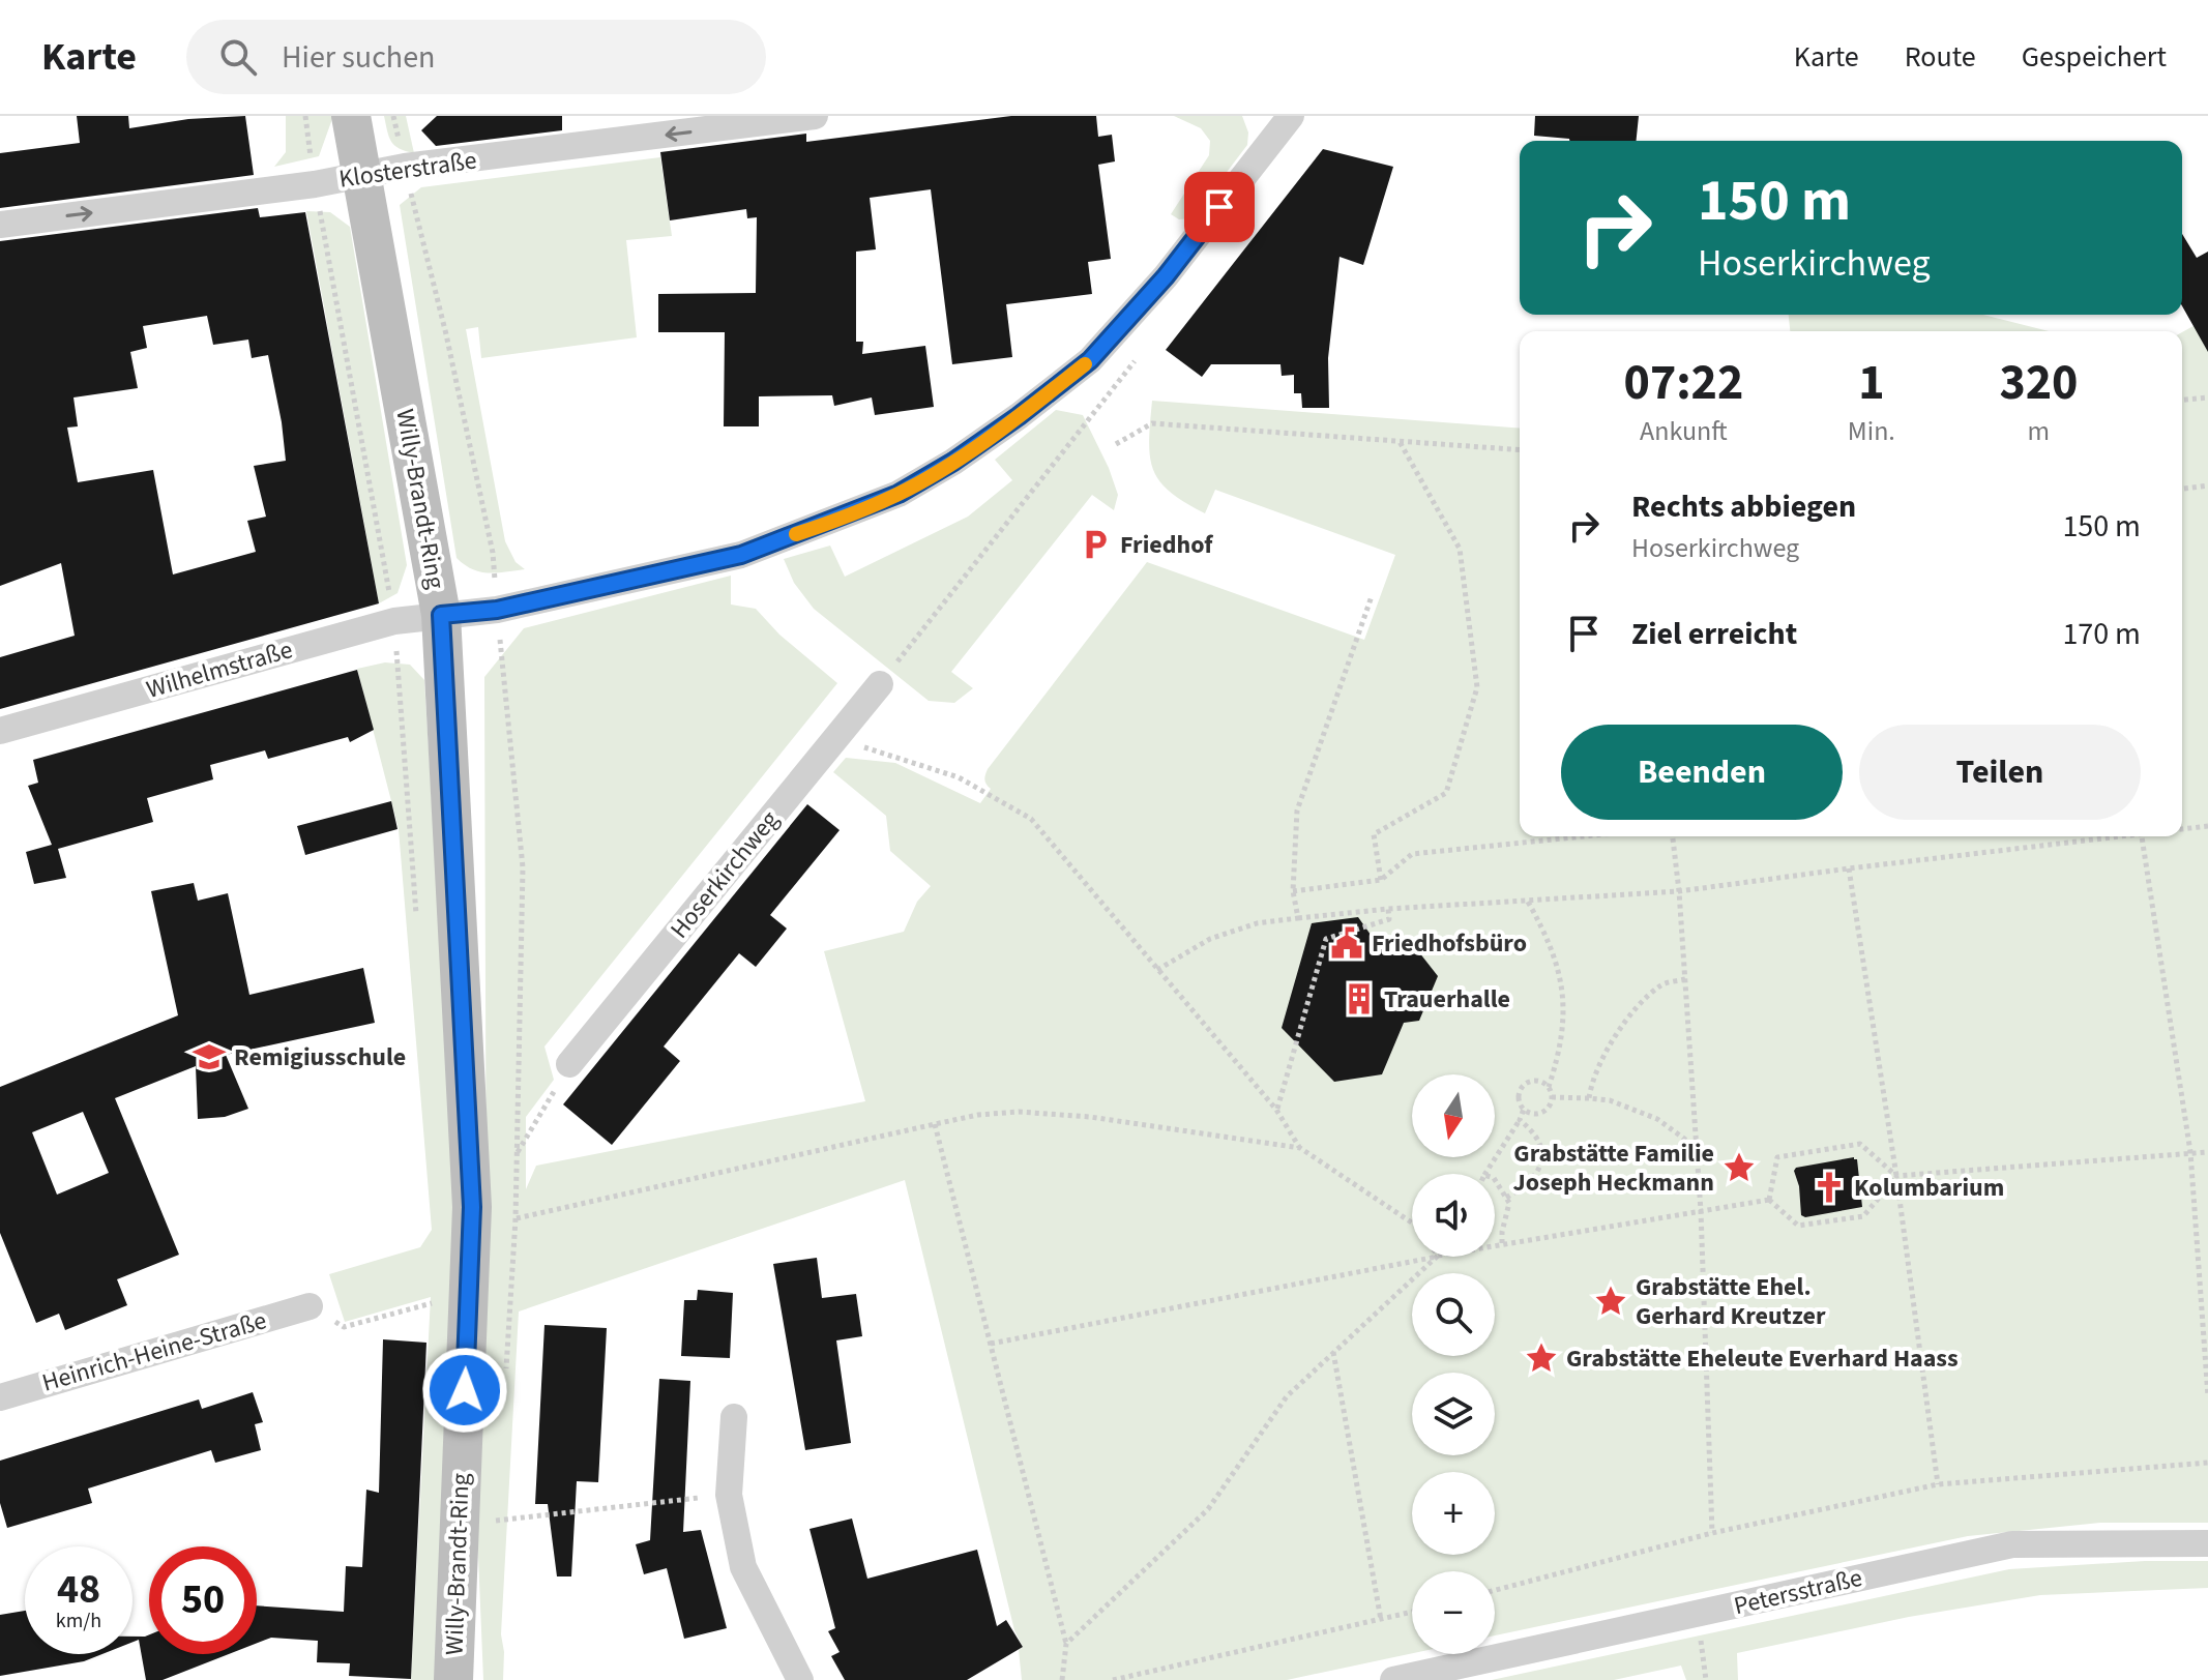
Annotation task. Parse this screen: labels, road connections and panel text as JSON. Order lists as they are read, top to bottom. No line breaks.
{"streets":{"main road":["Willy-Brandt-Ring"],"street":["Klosterstraße","Wilhelmstraße","Hoserkirchweg","Heinrich-Heine-Straße","Petersstraße"]},"crossings":[["Klosterstraße","Willy-Brandt-Ring"],["Willy-Brandt-Ring","Wilhelmstraße"]],"places":{"parking":["Friedhof"],"public building":["Friedhofsbüro"],"building":["Trauerhalle"],"school or university":["Remigiusschule"],"place":["Grabstätte Familie Joseph Heckmann","Grabstätte Ehel. Gerhard Kreutzer","Grabstätte Eheleute Everhard Haass"],"church":["Kolumbarium"]},"north":"bottom","page":{"header":"Karte","search":"Hier suchen","nav":["Karte","Route","Gespeichert"],"turn":["150 m","Hoserkirchweg"],"eta":["07:22","Ankunft","1","Min.","320","m"],"list":[{"name":"Rechts abbiegen","note":"Hoserkirchweg","value":"150 m"},{"name":"Ziel erreicht","value":"170 m"}],"buttons":["Beenden","Teilen"],"map_buttons":["+","−"],"speed":"48 km/h","limit":"50"}}
